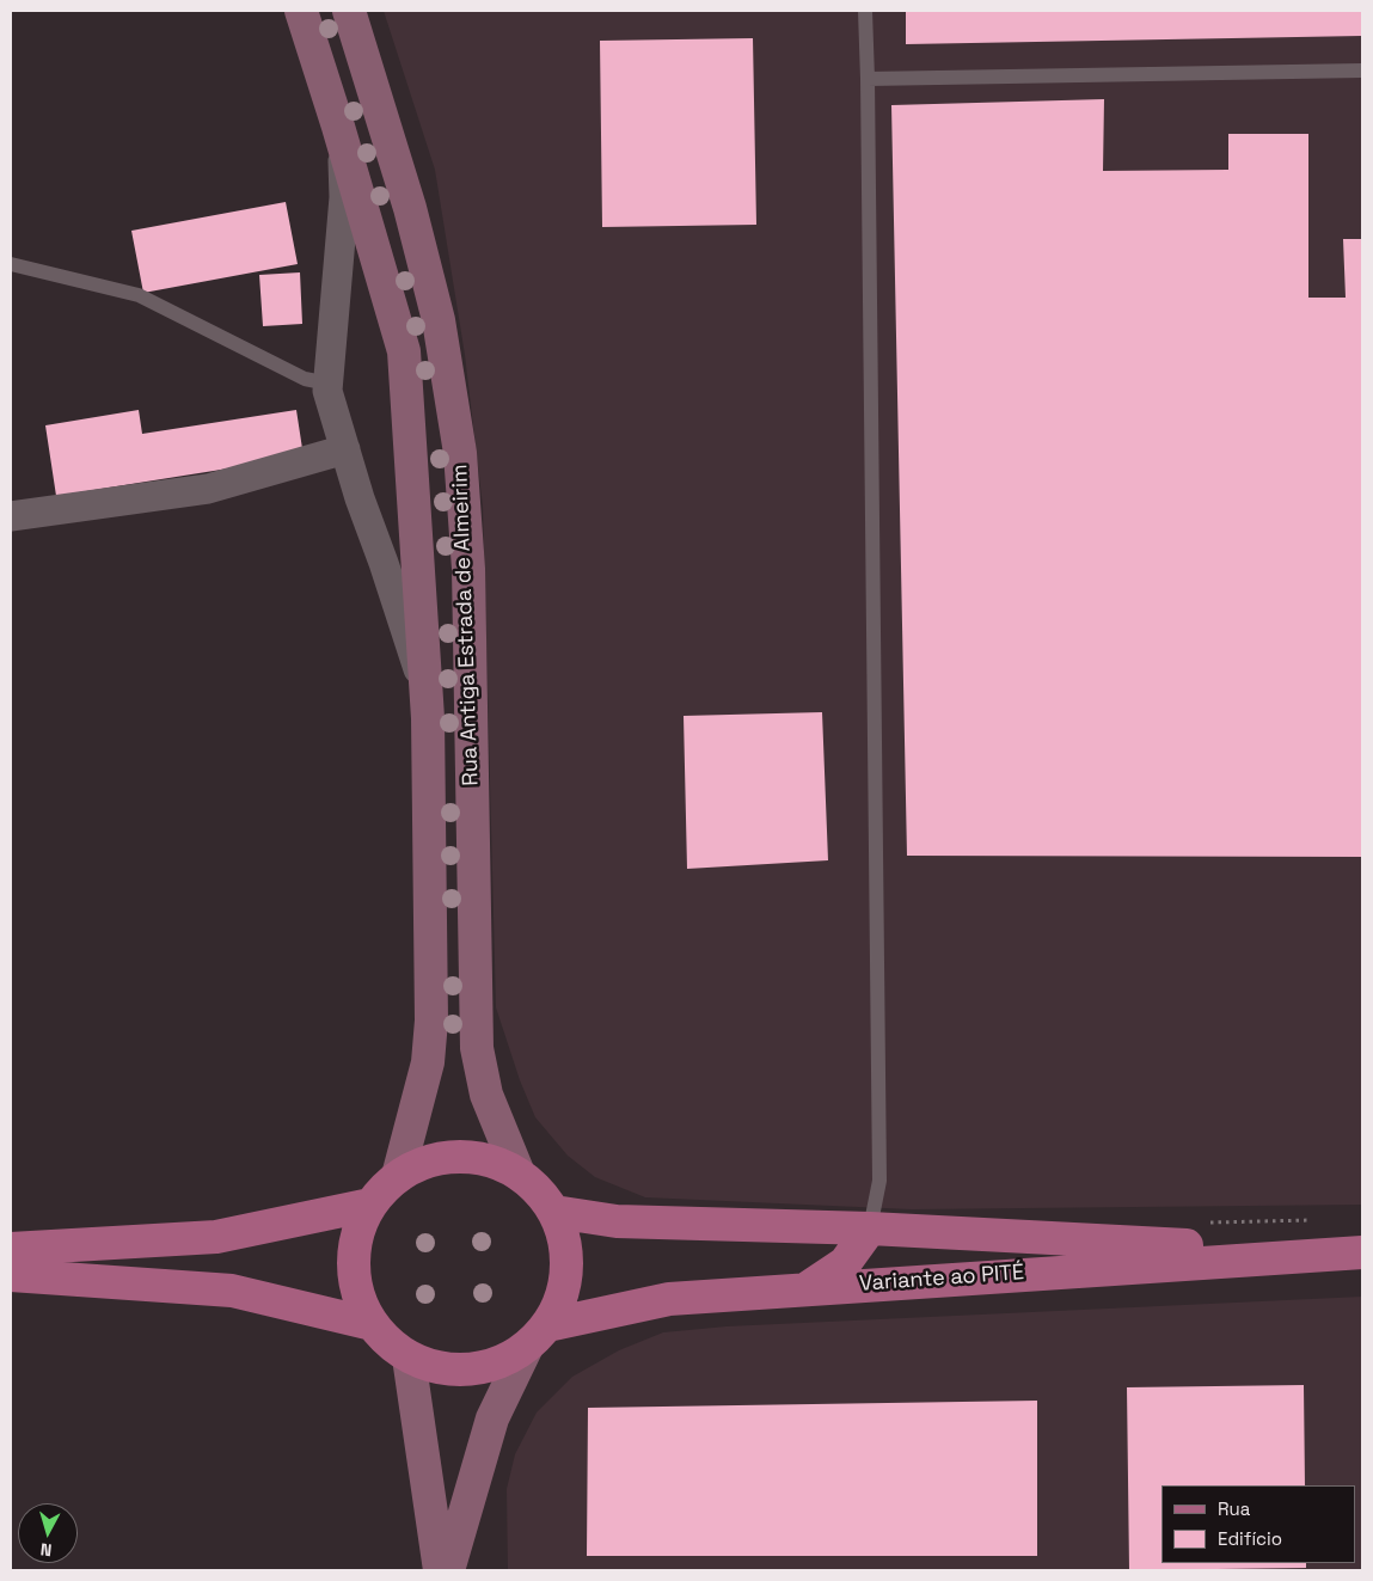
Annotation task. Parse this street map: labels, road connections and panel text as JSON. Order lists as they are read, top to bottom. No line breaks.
{"streets":{"main road":["Variante ao PITÉ"],"street":["Rua Antiga Estrada de Almeirim"]},"legend":["Rua","Edifício"],"north":"bottom"}
